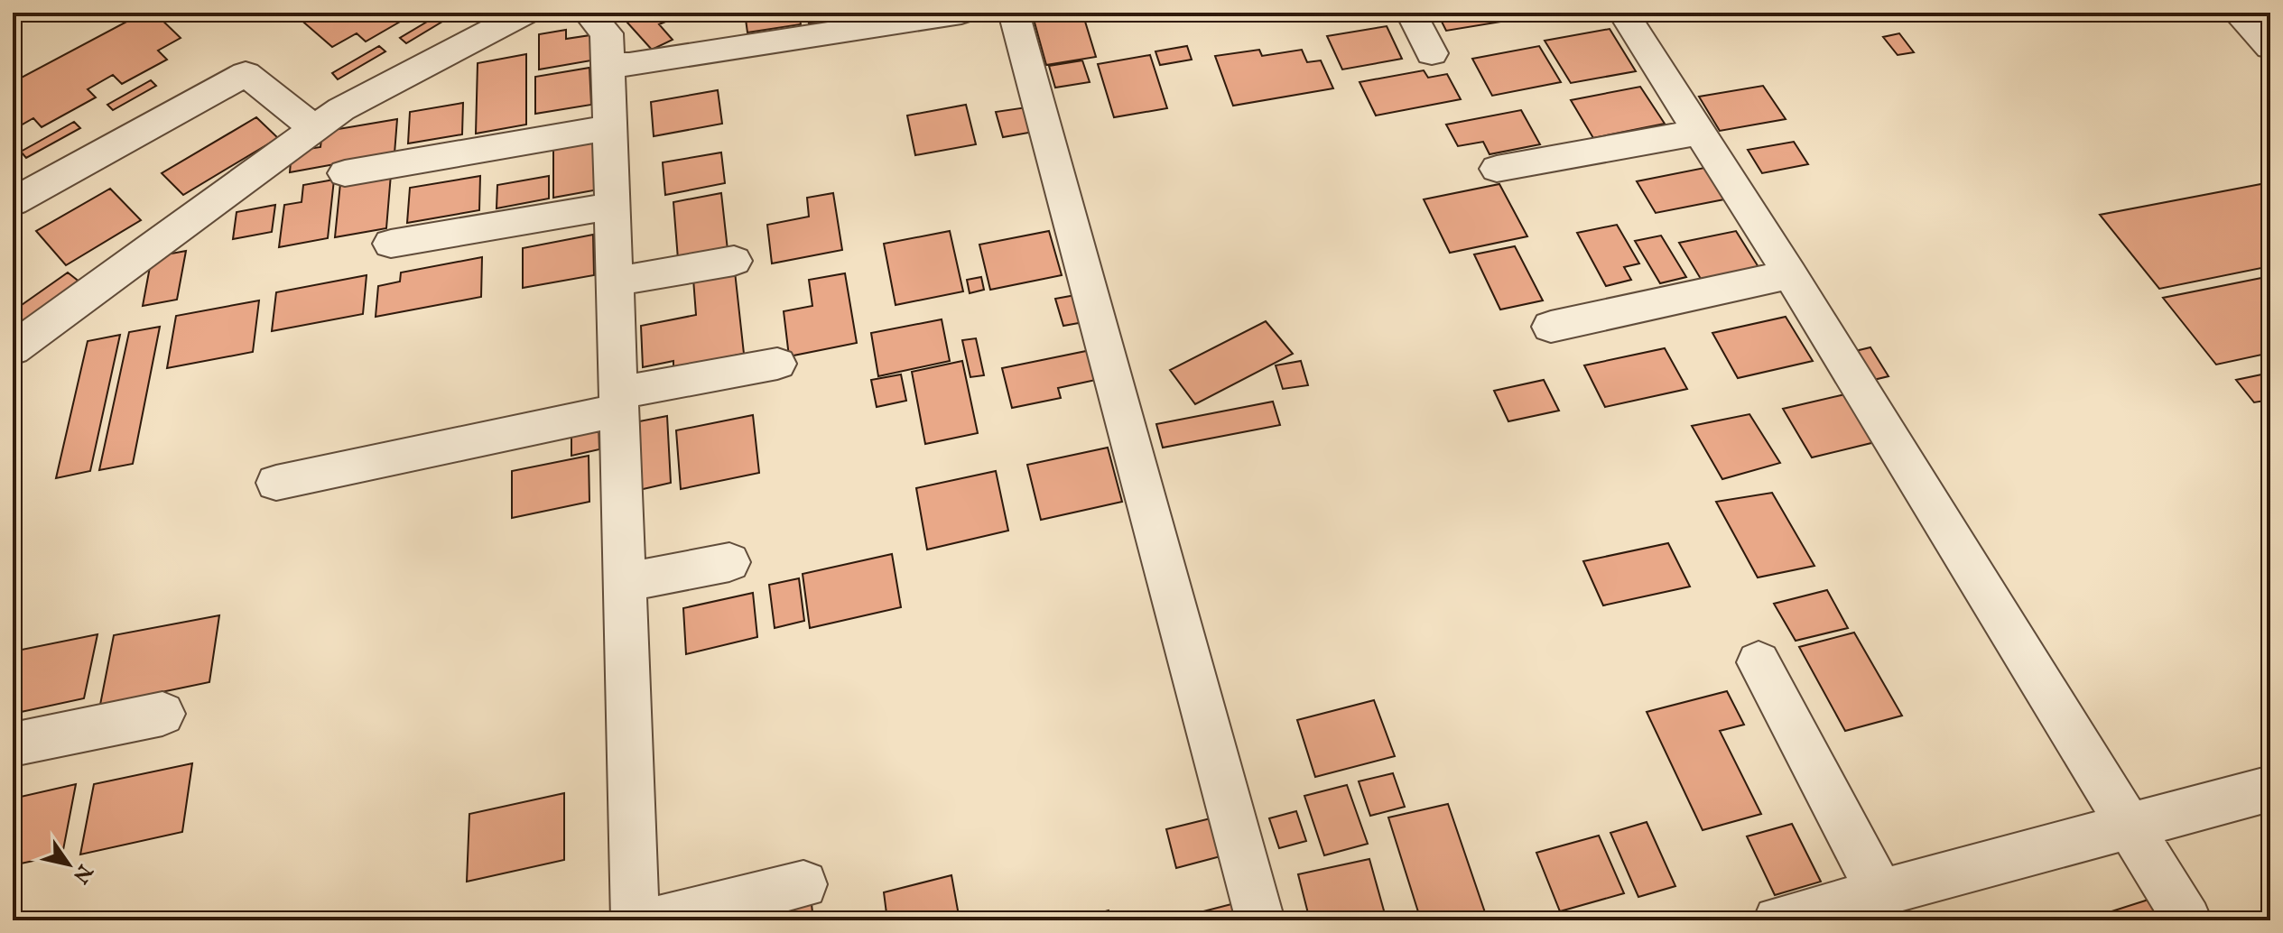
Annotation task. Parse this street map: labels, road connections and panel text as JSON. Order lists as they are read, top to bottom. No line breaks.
{"north":"bottom right"}
